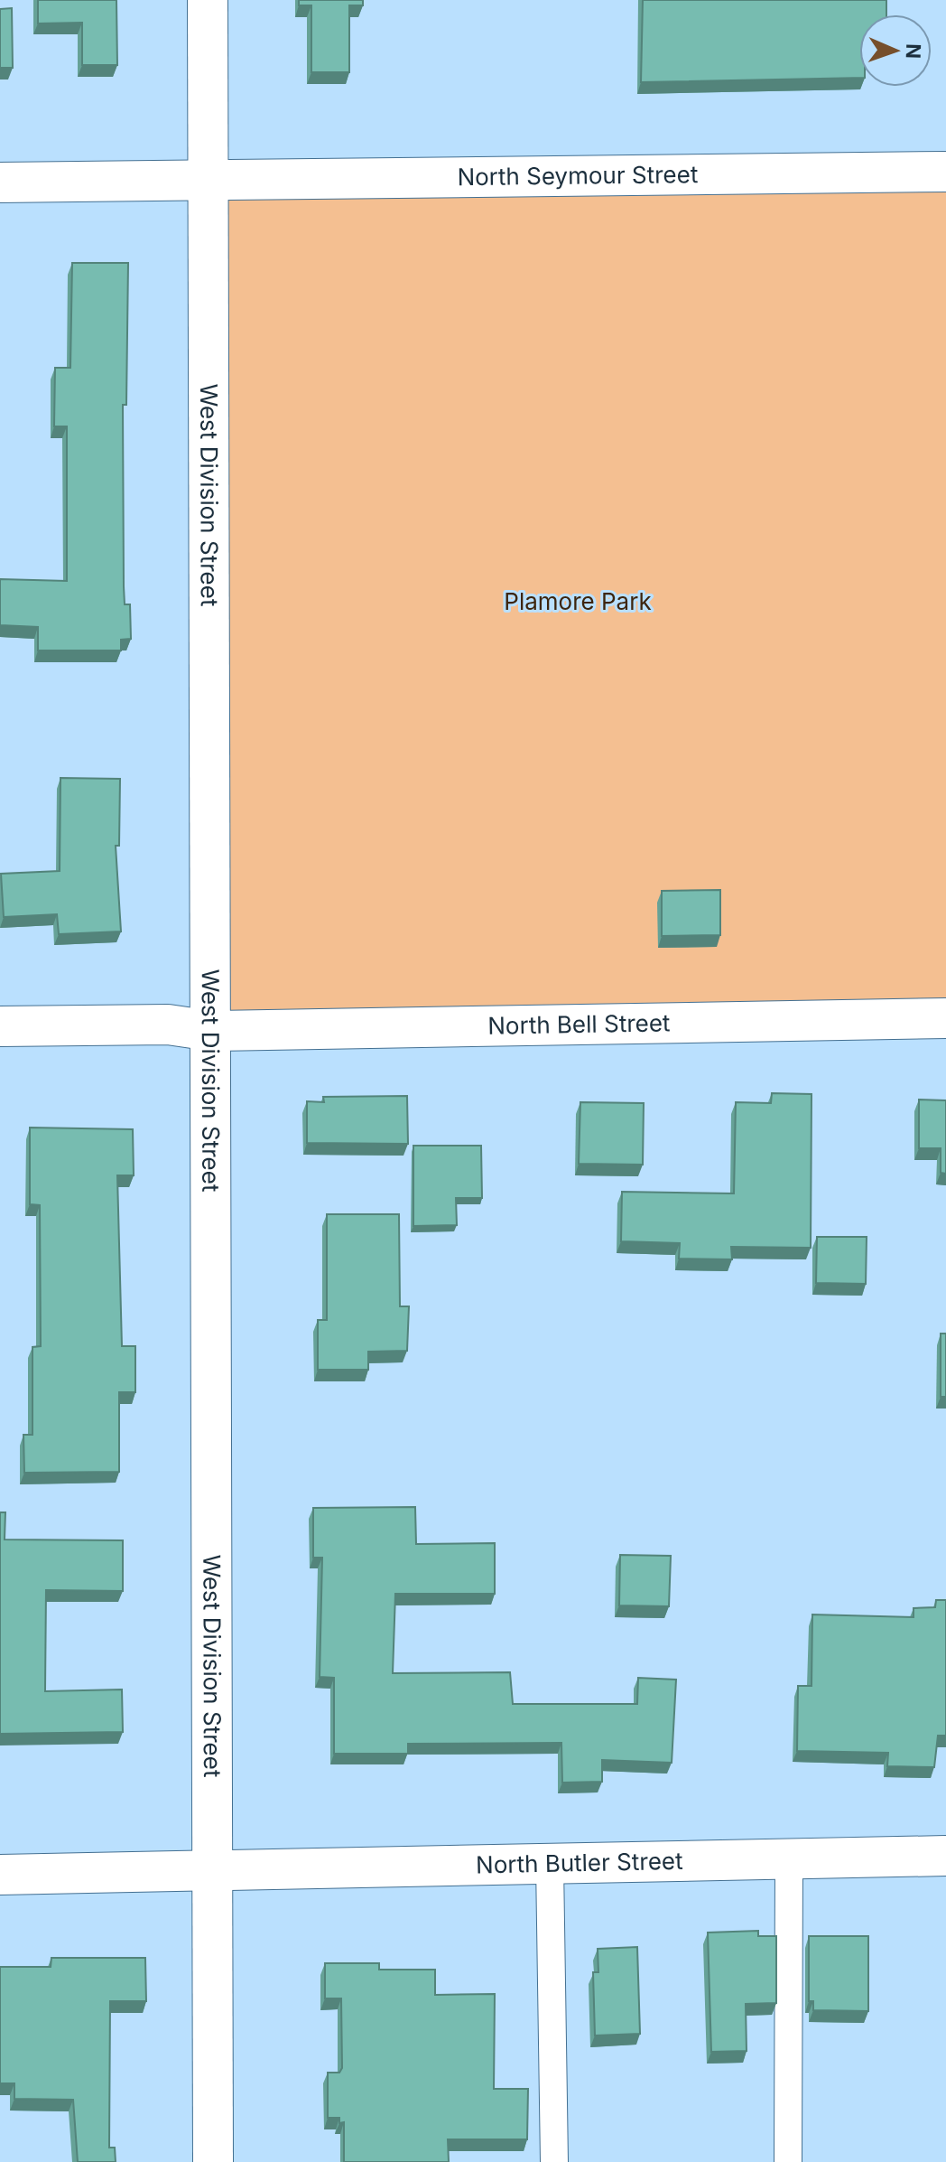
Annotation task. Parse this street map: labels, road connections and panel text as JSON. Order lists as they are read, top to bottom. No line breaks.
{"streets":{"street":["North Seymour Street","West Division Street","North Bell Street","North Butler Street"]},"crossings":[["North Seymour Street","West Division Street"],["West Division Street","North Bell Street"],["West Division Street","North Butler Street"]],"parks":["Plamore Park"],"north":"right"}
